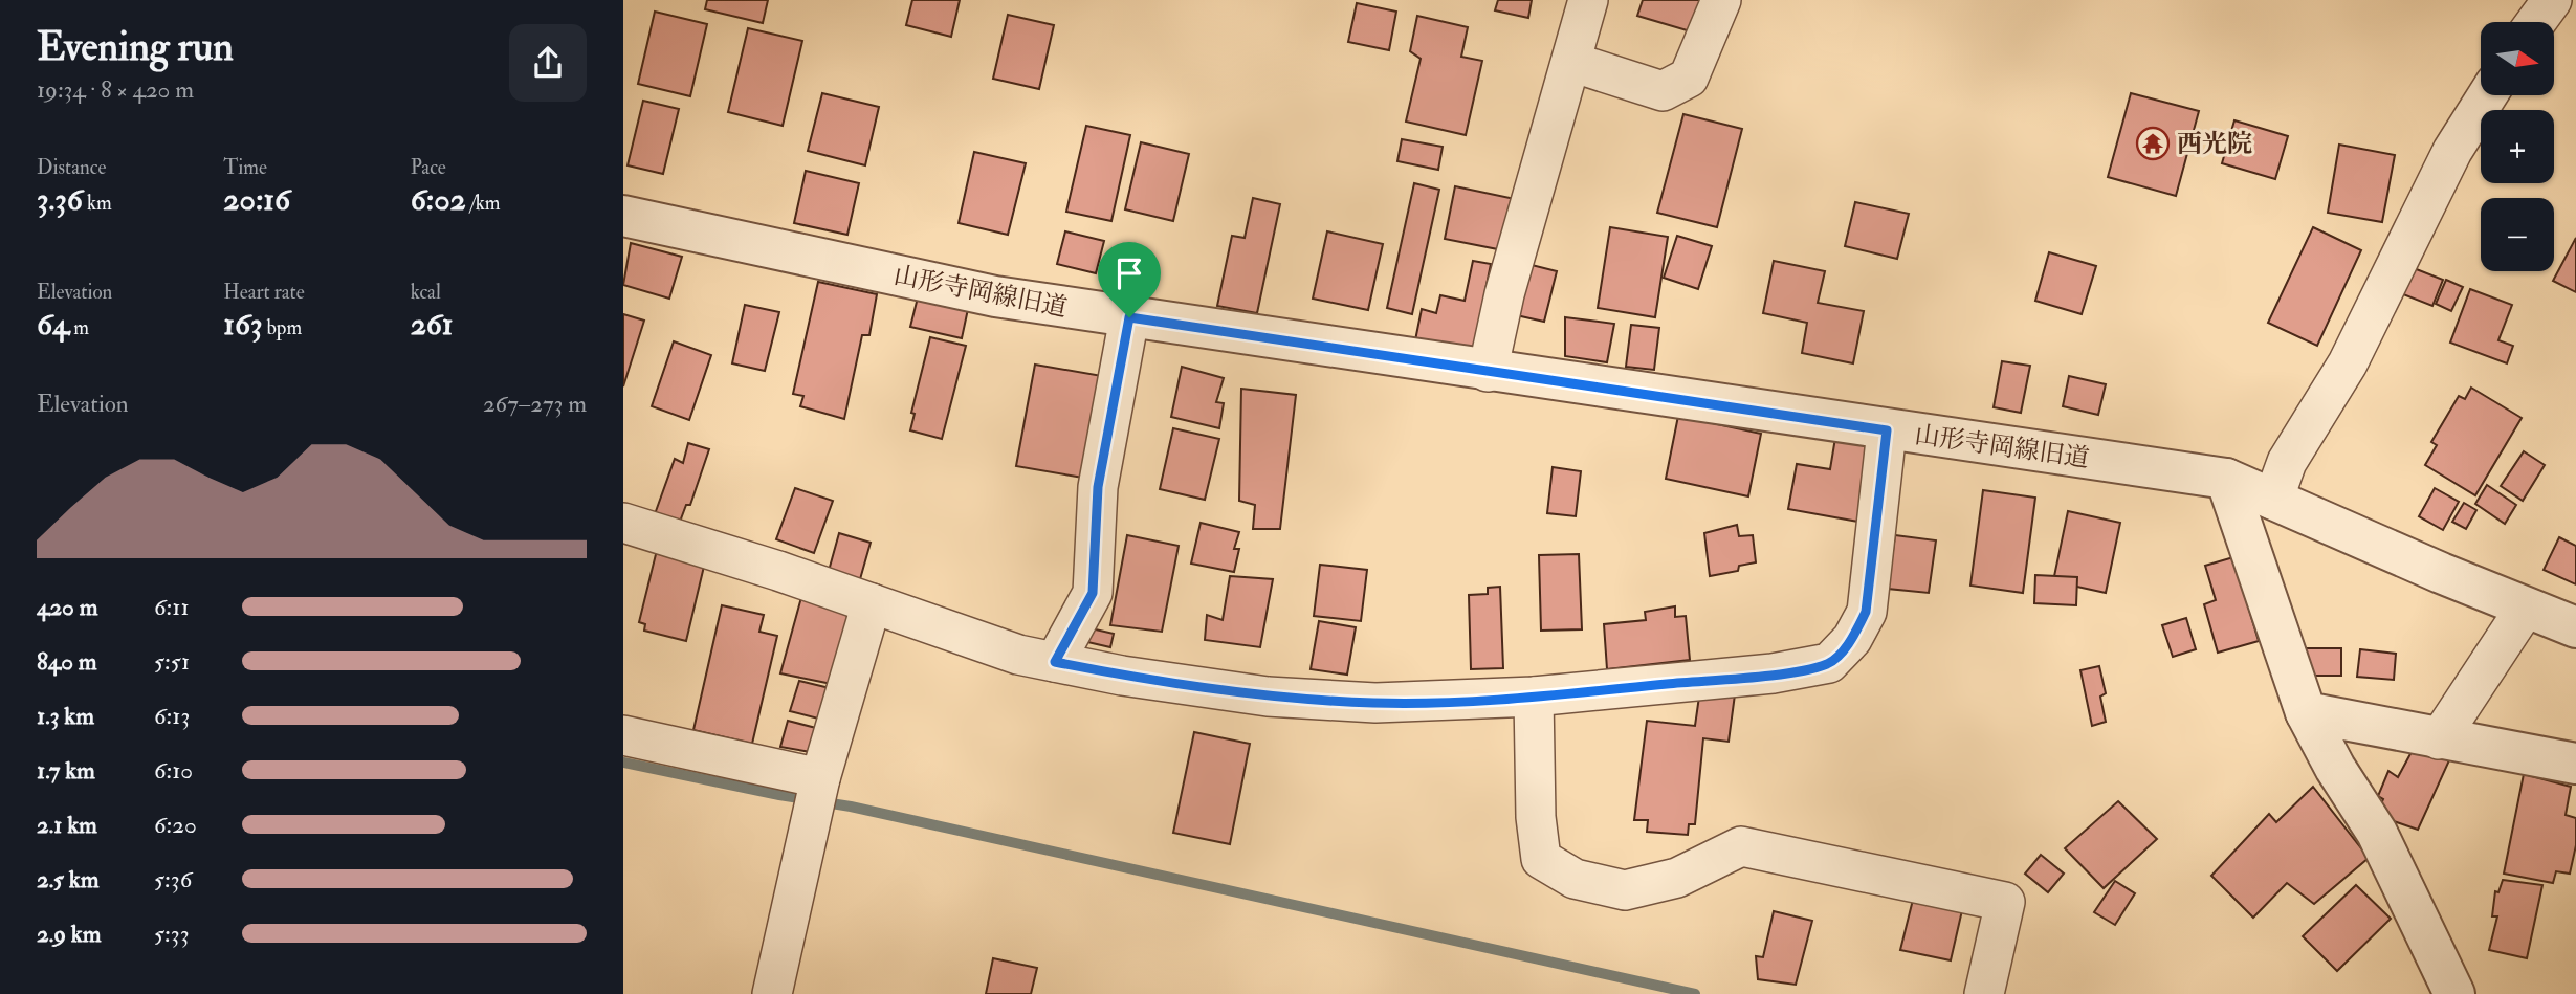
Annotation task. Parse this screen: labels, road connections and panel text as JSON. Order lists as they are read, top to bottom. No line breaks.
{"streets":{"street":["山形寺岡線旧道"]},"places":{"temple":["西光院"]},"north":"right","page":{"heading":["Evening run","19:34 · 8 × 420 m"],"map_buttons":["+","−"],"stats":[["Distance","3.36 km"],["Time","20:16"],["Pace","6:02 /km"],["Elevation","64 m"],["Heart rate","163 bpm"],["kcal","261"]],"chart":["Elevation","267–273 m"],"list":[{"name":"420 m","note":"6:11"},{"name":"840 m","note":"5:51"},{"name":"1.3 km","note":"6:13"},{"name":"1.7 km","note":"6:10"},{"name":"2.1 km","note":"6:20"},{"name":"2.5 km","note":"5:36"},{"name":"2.9 km","note":"5:33"}]}}
